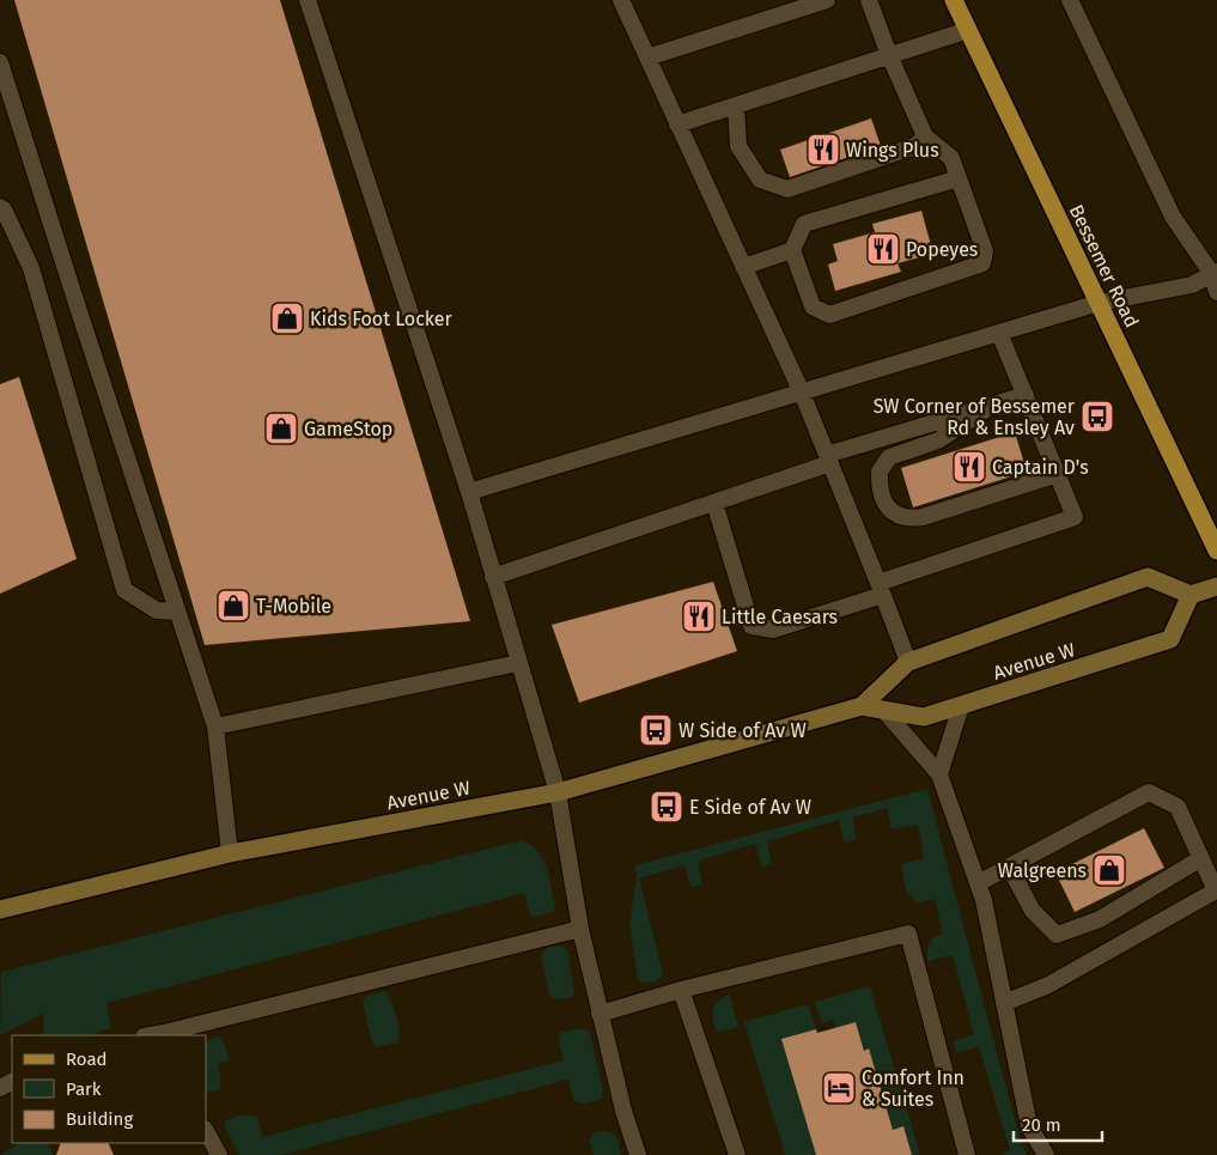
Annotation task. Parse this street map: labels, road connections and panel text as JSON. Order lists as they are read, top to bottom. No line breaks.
{"streets":{"main road":["Bessemer Road"],"street":["Avenue W"]},"places":{"restaurant":["Wings Plus","Popeyes","Captain D's","Little Caesars"],"shop":["Kids Foot Locker","GameStop","T-Mobile","Walgreens"],"bus stop":["SW Corner of Bessemer Rd & Ensley Av","W Side of Av W","E Side of Av W"],"hotel":["Comfort Inn & Suites"]},"legend":["Road","Park","Building"],"scale_bar":"20 m"}
